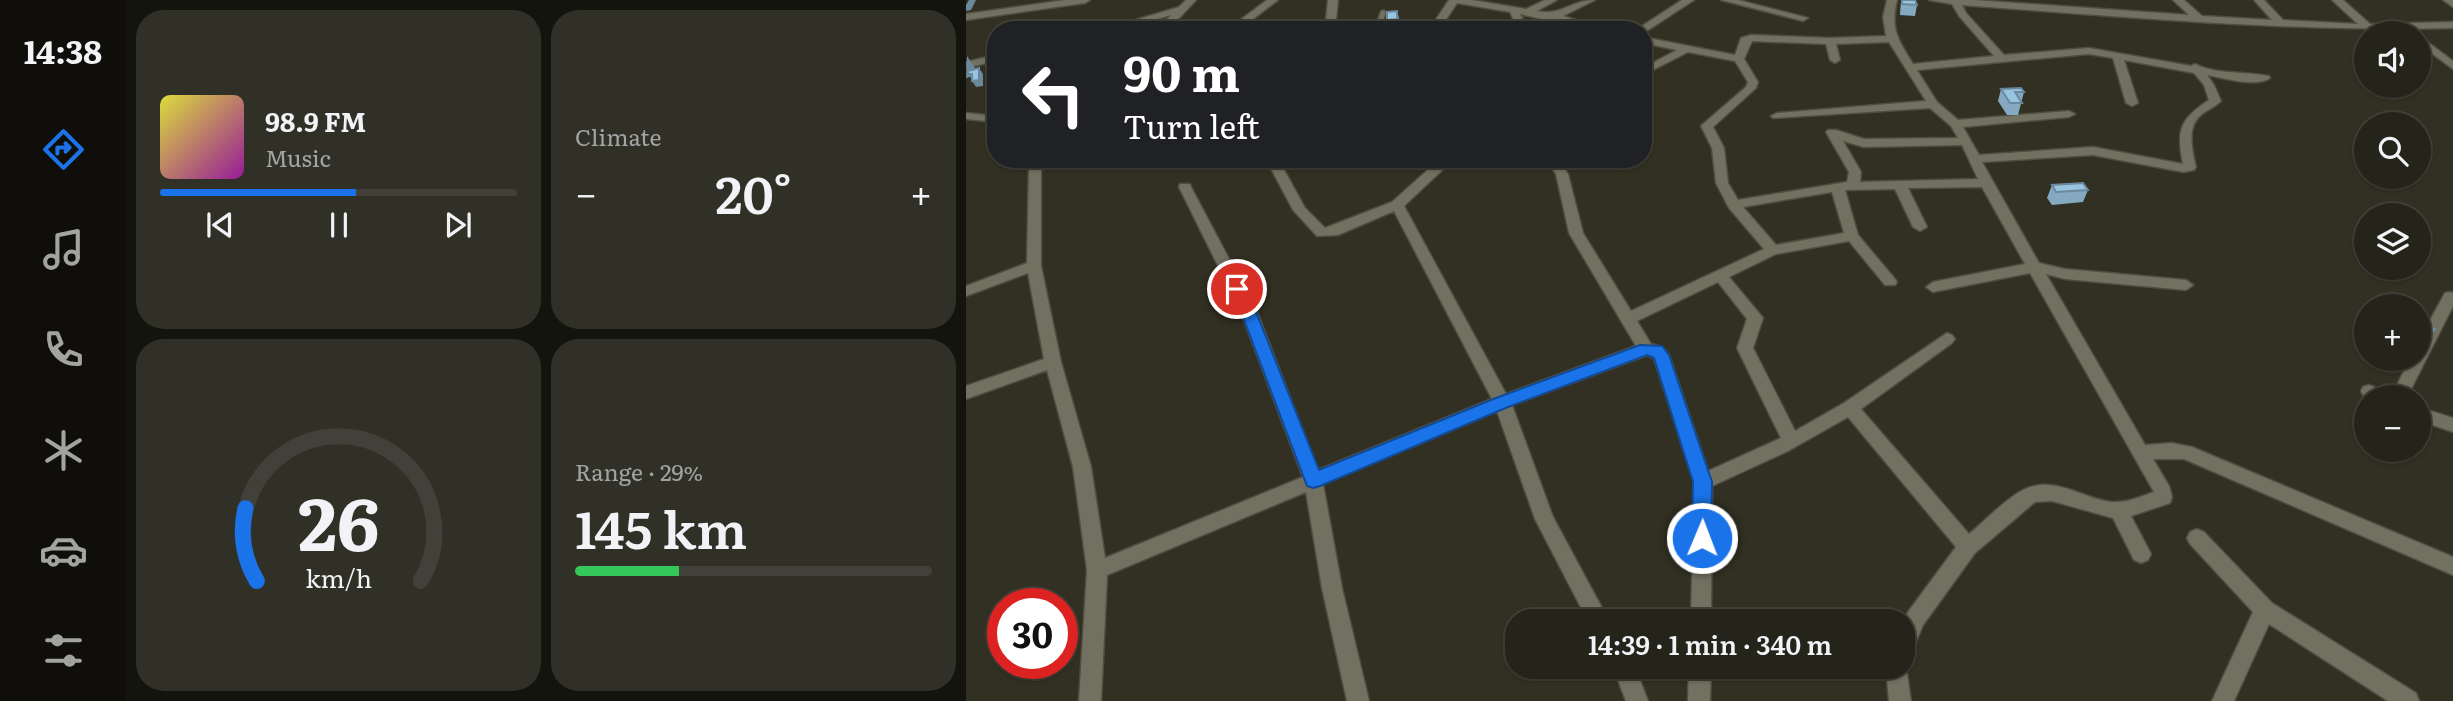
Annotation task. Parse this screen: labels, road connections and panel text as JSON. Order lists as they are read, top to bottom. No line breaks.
{"page":{"tabs":"14:38","tile":["Climate",["Range · 29%","145 km"]],"map_buttons":["+","−"],"turn":["90 m","Turn left"],"song":["98.9 FM","Music"],"heat":["−","20°","+"],"limit":"30","trip":"14:39 · 1 min · 340 m","gauge":["26","km/h"]}}
